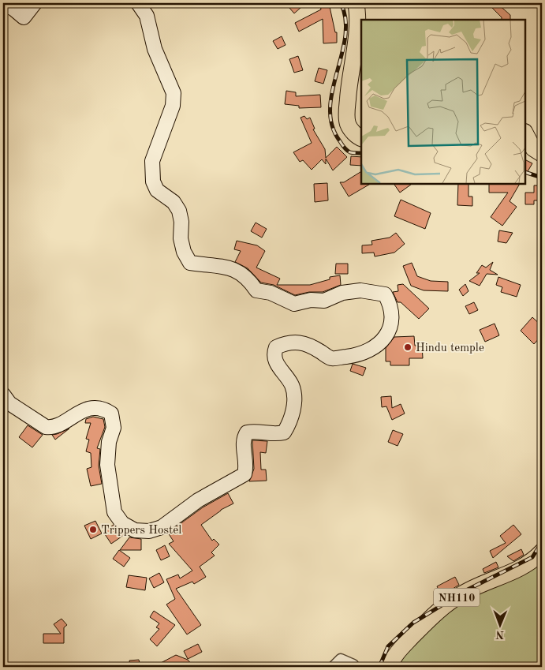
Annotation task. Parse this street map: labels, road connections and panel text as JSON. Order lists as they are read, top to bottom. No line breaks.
{"streets":{"highway":["NH110"]},"places":["Hindu temple","Trippers Hostel"],"north":"bottom"}
